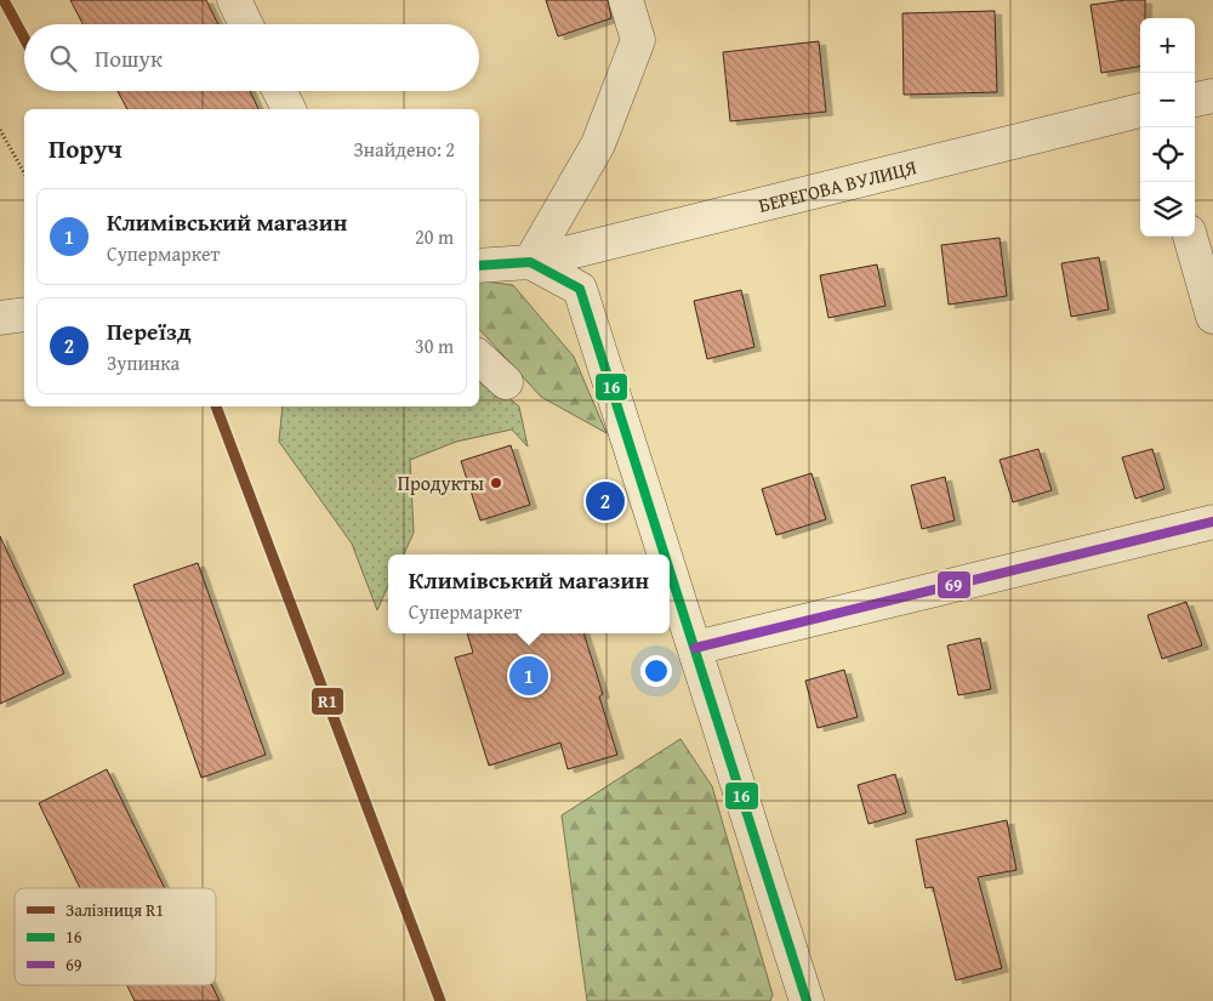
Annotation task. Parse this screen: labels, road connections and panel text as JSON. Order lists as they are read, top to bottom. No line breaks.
{"streets":{"street":["БЕРЕГОВА ВУЛИЦЯ"]},"places":["Продукты"],"lines":["rail line R1","transit line 16","transit line 69"],"legend":["Залізниця R1","16","69"],"page":{"map_buttons":["+","−"],"search":"Пошук","heading":["Поруч","Знайдено: 2"],"list":[{"mark":"1","name":"Климівський магазин","note":"Супермаркет","value":"20 m"},{"mark":"2","name":"Переїзд","note":"Зупинка","value":"30 m"}],"pins":["2","1"],"popup":["Климівський магазин","Супермаркет"]}}
